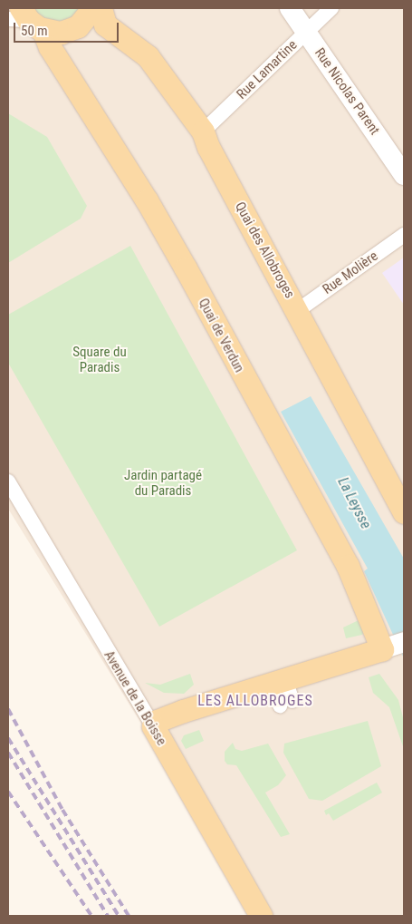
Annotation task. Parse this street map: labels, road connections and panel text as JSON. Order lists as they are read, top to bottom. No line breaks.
{"streets":{"main road":["Quai des Allobroges","Quai de Verdun","Avenue de la Boisse"],"street":["Rue Lamartine","Rue Nicolas Parent","Rue Molière"]},"crossings":[["Rue Lamartine","Rue Nicolas Parent"],["Rue Lamartine","Quai des Allobroges"],["Quai des Allobroges","Rue Molière"]],"districts":["LES ALLOBROGES"],"water":["La Leysse"],"parks":["Square du Paradis","Jardin partagé du Paradis"],"scale_bar":"50 m"}
